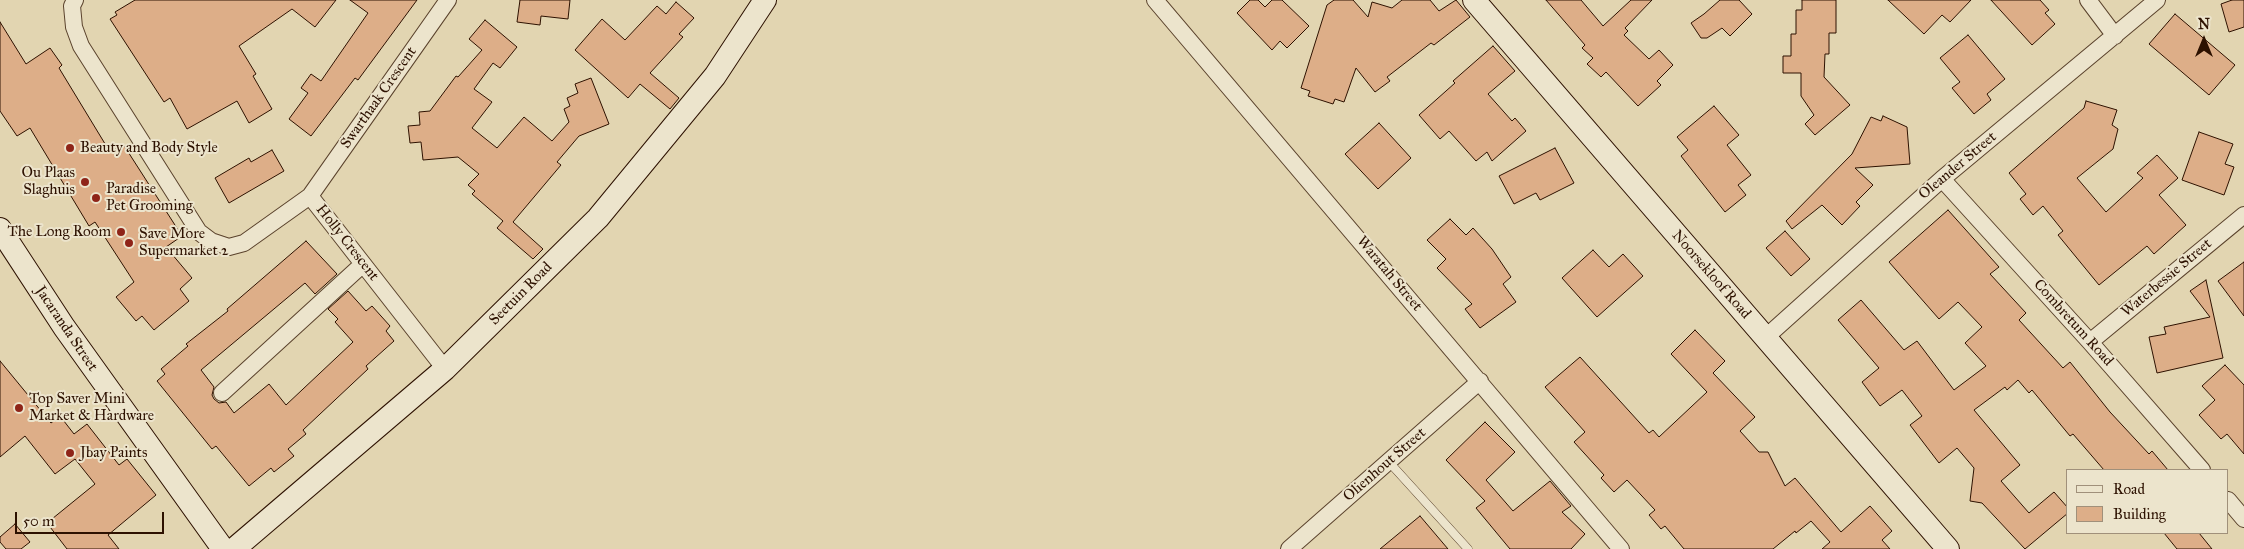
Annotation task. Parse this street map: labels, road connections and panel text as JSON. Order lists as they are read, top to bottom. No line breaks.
{"streets":{"street":["Swarthaak Crescent","Oleander Street","Holly Crescent","Waratah Street","Noorsekloof Road","Waterbessie Street","Seetuin Road","Combretum Road","Jacaranda Street","Olienhout Street"]},"crossings":[["Swarthaak Crescent","Holly Crescent"],["Oleander Street","Noorsekloof Road"],["Oleander Street","Combretum Road"],["Holly Crescent","Seetuin Road"],["Waratah Street","Olienhout Street"],["Waterbessie Street","Combretum Road"]],"places":["Beauty and Body Style","Ou Plaas Slaghuis","Paradise Pet Grooming","The Long Room","Save More Supermarket 2","Top Saver Mini Market & Hardware","Jbay Paints"],"legend":["Road","Building"],"scale_bar":"50 m","north":"top"}
